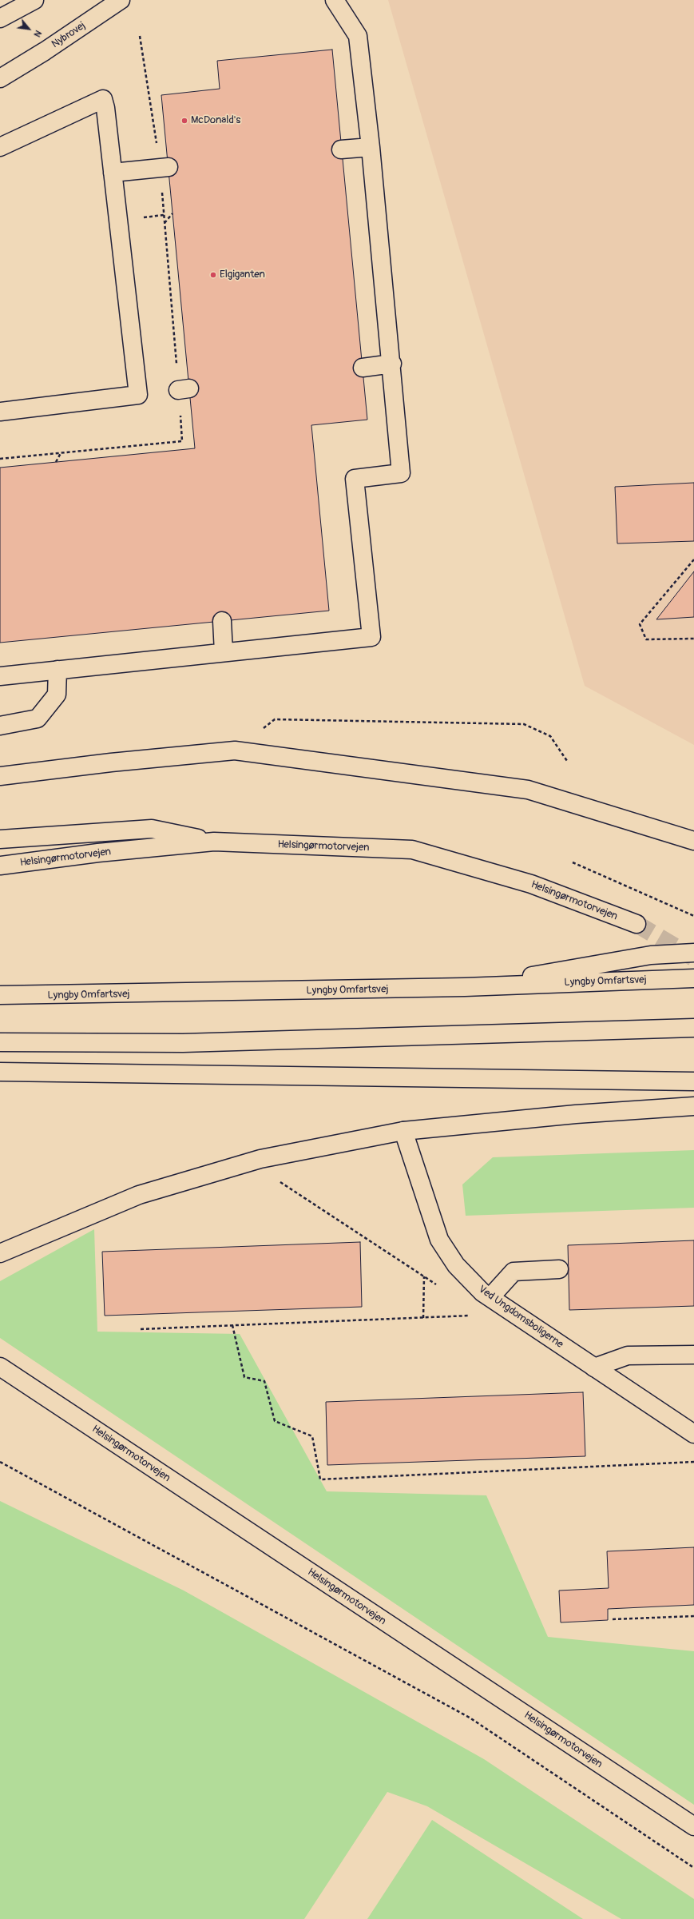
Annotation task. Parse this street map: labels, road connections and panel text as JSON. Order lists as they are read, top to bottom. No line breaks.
{"streets":{"main road":["Nybrovej","Helsingørmotorvejen","Lyngby Omfartsvej","Ved Ungdomsboligerne"]},"places":["McDonald's","Elgiganten"],"north":"bottom right"}
